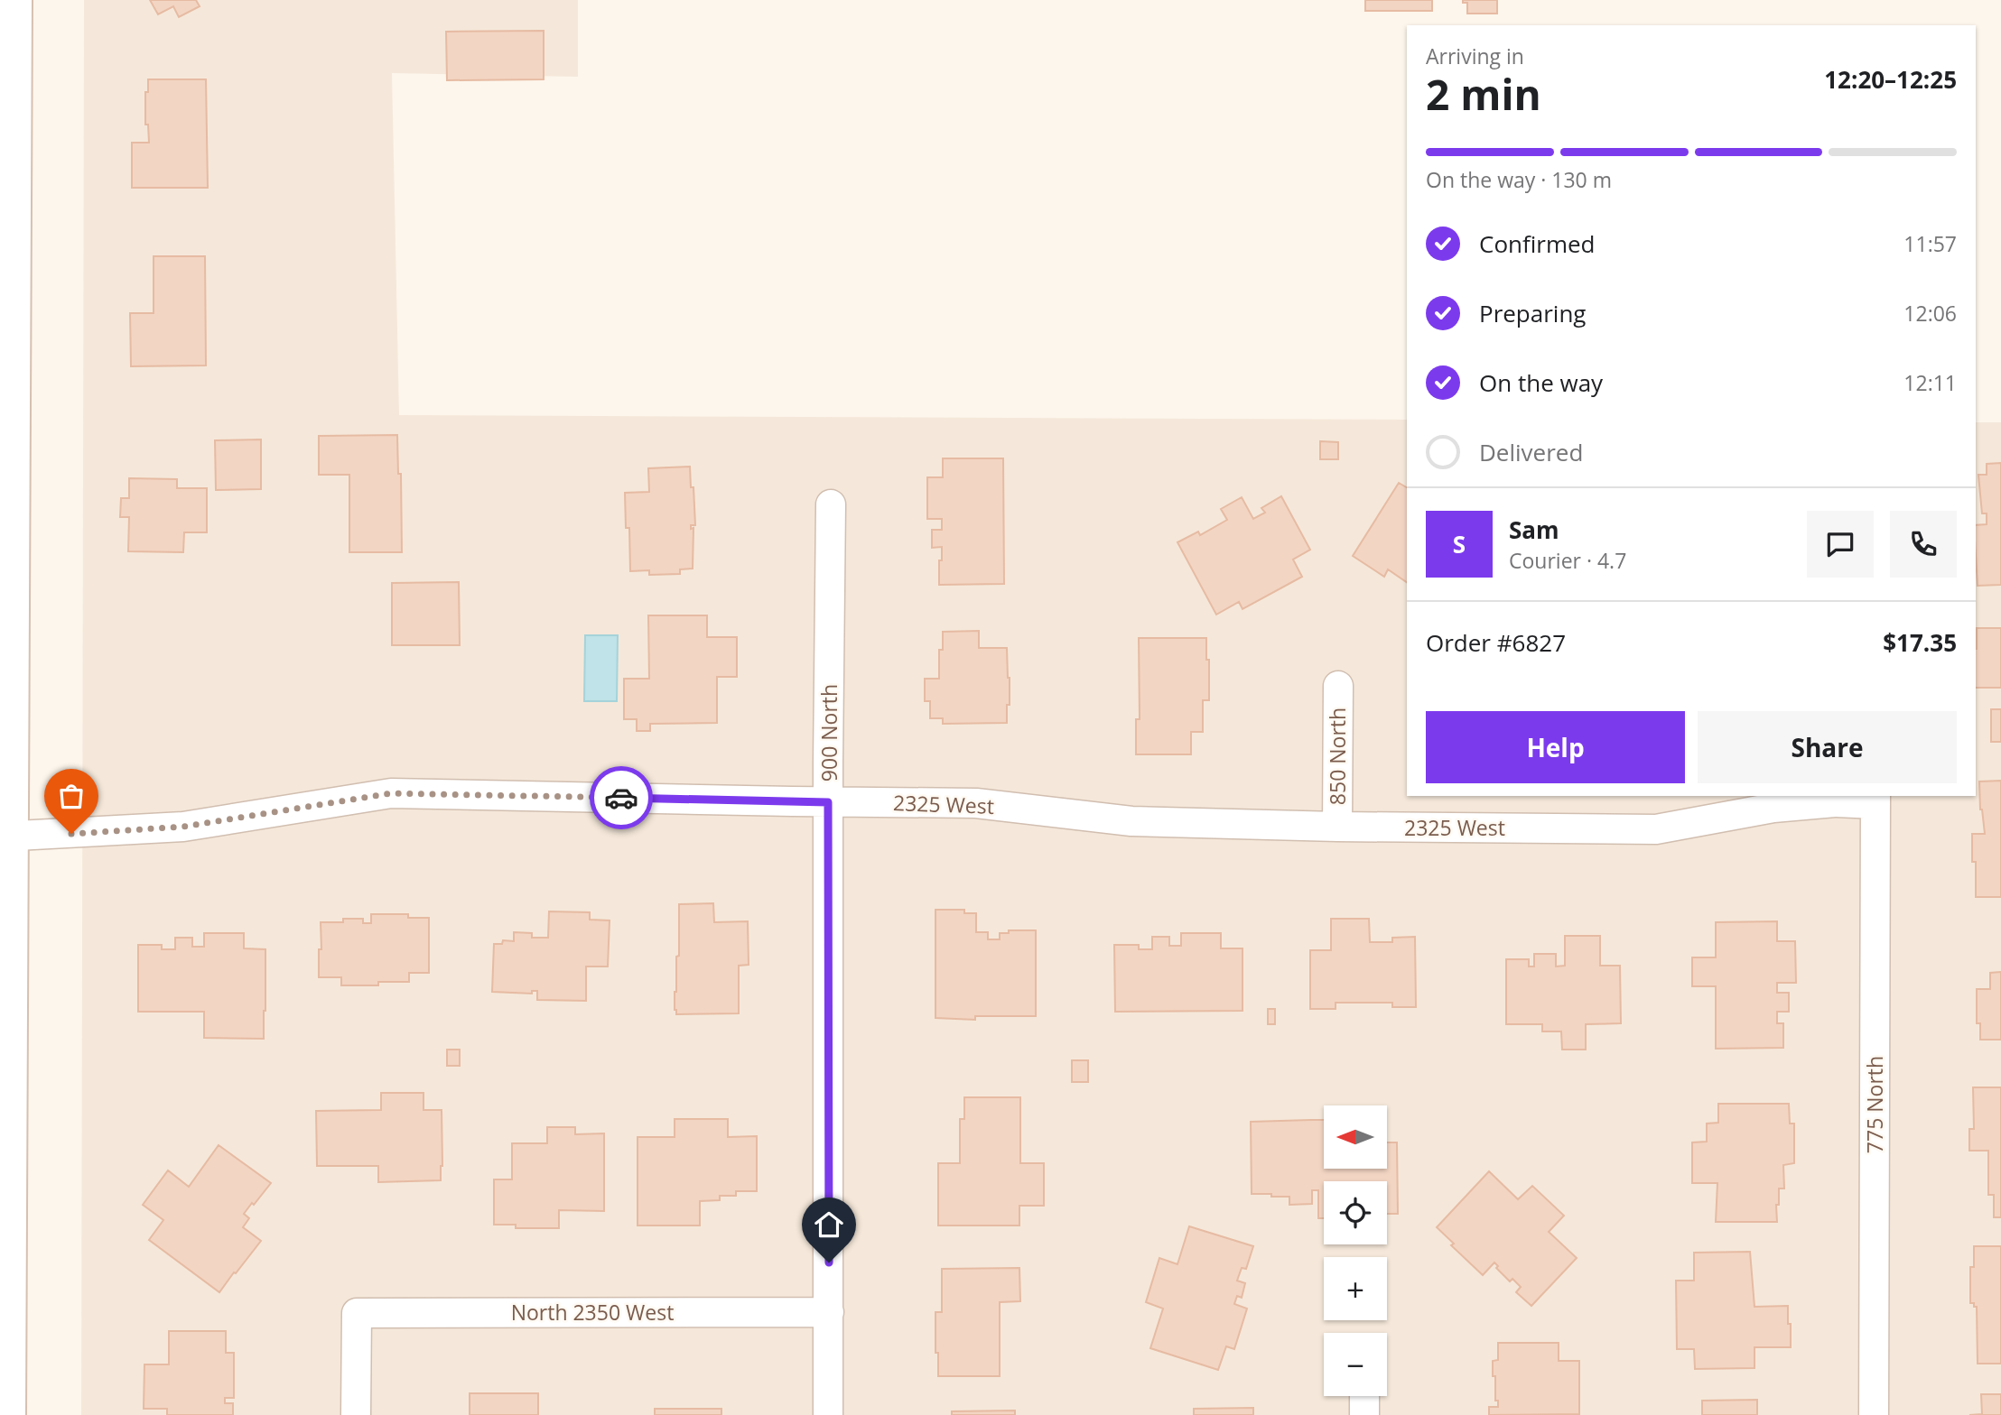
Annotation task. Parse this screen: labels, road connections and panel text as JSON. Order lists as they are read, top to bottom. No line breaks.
{"streets":{"street":["900 North","850 North","2325 West","775 North","North 2350 West"]},"crossings":[["900 North","2325 West"],["900 North","North 2350 West"],["850 North","2325 West"],["2325 West","775 North"]],"north":"left","page":{"heading":["2 min","Arriving in","12:20–12:25"],"panel":["Sam","Courier · 4.7","Order #6827","$17.35"],"bar":"On the way · 130 m","list":[["Confirmed","11:57"],["Preparing","12:06"],["On the way","12:11"],"Delivered"],"round":"S","buttons":["Help","Share"],"map_buttons":["+","−"]}}
